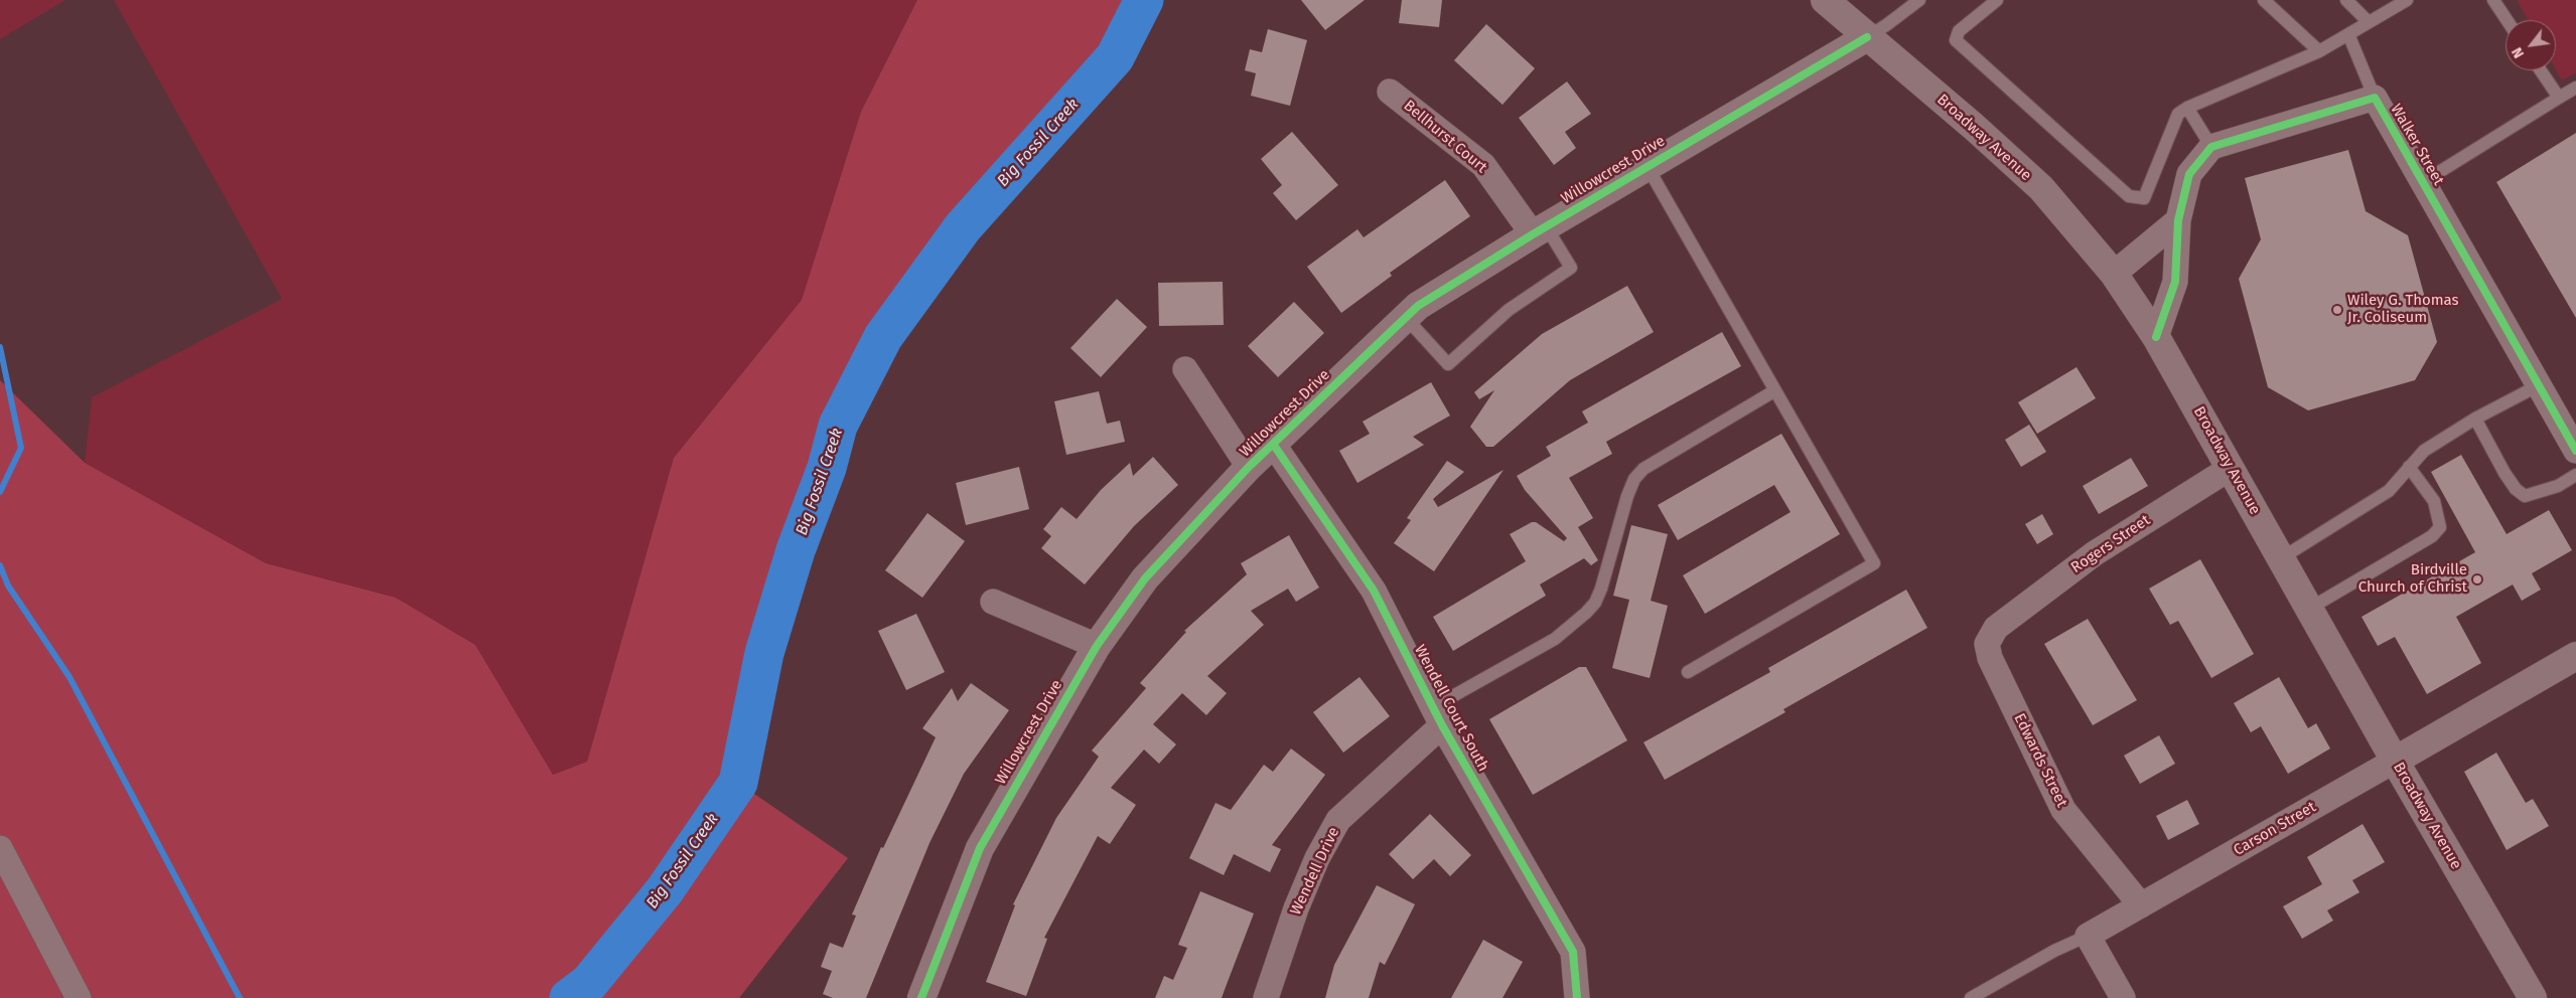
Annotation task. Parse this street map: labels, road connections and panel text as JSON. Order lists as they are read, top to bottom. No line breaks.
{"streets":{"street":["Bellhurst Court","Broadway Avenue","Walker Street","Willowcrest Drive","Rogers Street","Wendell Court South","Edwards Street","Carson Street","Wendell Drive"]},"crossings":[["Bellhurst Court","Willowcrest Drive"],["Broadway Avenue","Willowcrest Drive"],["Broadway Avenue","Rogers Street"],["Broadway Avenue","Carson Street"],["Willowcrest Drive","Wendell Court South"],["Rogers Street","Edwards Street"],["Wendell Court South","Wendell Drive"],["Edwards Street","Carson Street"]],"water":["Big Fossil Creek"],"places":["Wiley G. Thomas Jr. Coliseum","Birdville Church of Christ"],"north":"bottom left"}
